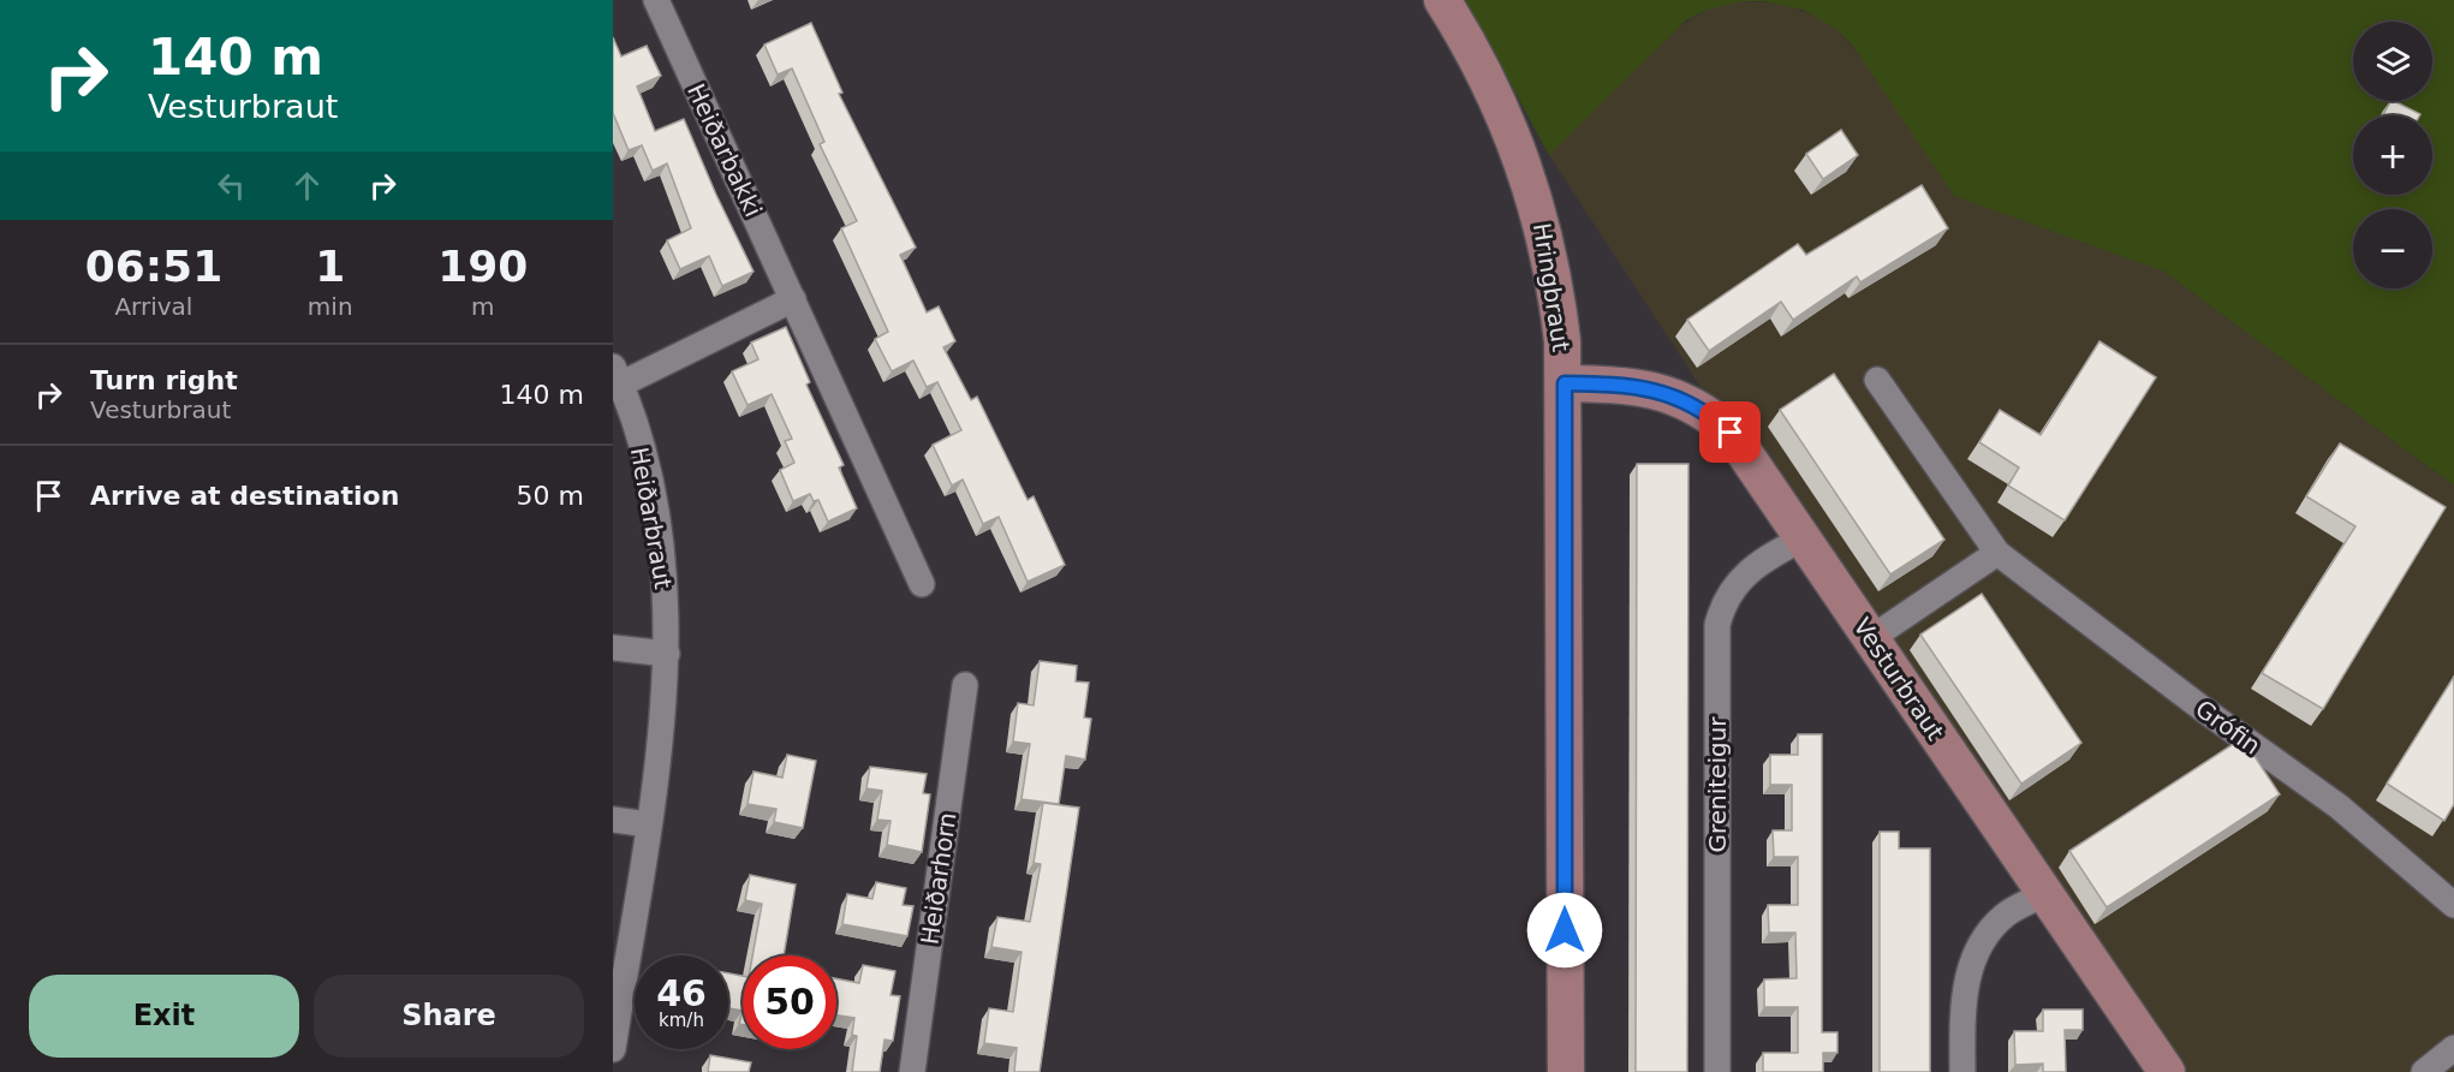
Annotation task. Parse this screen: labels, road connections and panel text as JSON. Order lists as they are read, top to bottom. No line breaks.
{"streets":{"main road":["Hringbraut","Vesturbraut"],"street":["Heiðarbakki","Heiðarbraut","Grófin","Greniteigur","Heiðarhorn"]},"crossings":[["Hringbraut","Vesturbraut"],["Vesturbraut","Greniteigur"]],"page":{"turn":["140 m","Vesturbraut"],"map_buttons":["+","−"],"eta":["06:51","Arrival","1","min","190","m"],"list":[{"name":"Turn right","note":"Vesturbraut","value":"140 m"},{"name":"Arrive at destination","value":"50 m"}],"speed":"46 km/h","limit":"50","buttons":["Exit","Share"]}}
